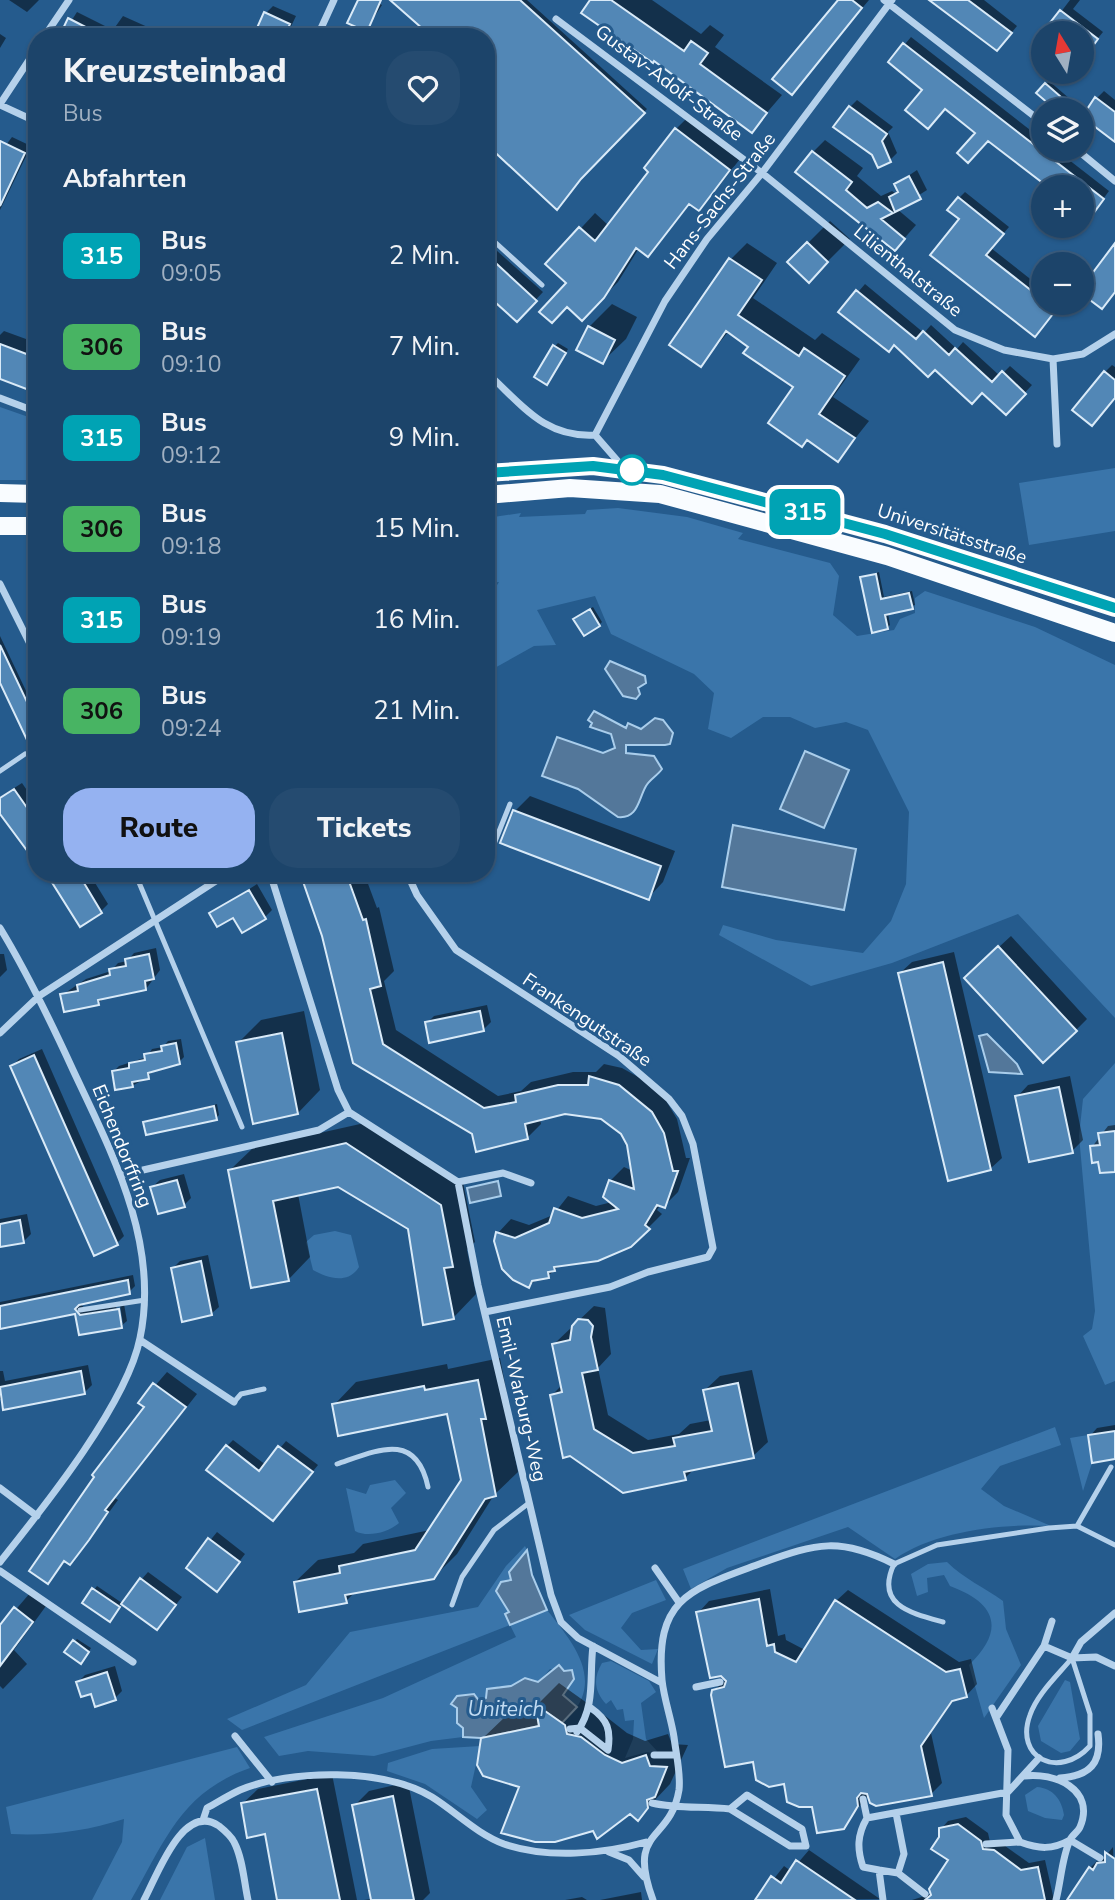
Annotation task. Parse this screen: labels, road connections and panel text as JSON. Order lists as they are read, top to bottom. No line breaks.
{"streets":{"main road":["Universitätsstraße"],"street":["Gustav-Adolf-Straße","Hans-Sachs-Straße","Lilienthalstraße","Frankengutstraße","Eichendorffring","Emil-Warburg-Weg"]},"crossings":[["Gustav-Adolf-Straße","Hans-Sachs-Straße"],["Gustav-Adolf-Straße","Lilienthalstraße"],["Hans-Sachs-Straße","Lilienthalstraße"],["Frankengutstraße","Emil-Warburg-Weg"]],"water":["Uniteich"],"lines":["bus line 315"],"north":"top","page":{"on_map":"315","map_buttons":["+","−"],"heading":[["Kreuzsteinbad","Bus"],"Abfahrten"],"list":[{"mark":"315","name":"Bus","note":"09:05","value":"2 Min."},{"mark":"306","name":"Bus","note":"09:10","value":"7 Min."},{"mark":"315","name":"Bus","note":"09:12","value":"9 Min."},{"mark":"306","name":"Bus","note":"09:18","value":"15 Min."},{"mark":"315","name":"Bus","note":"09:19","value":"16 Min."},{"mark":"306","name":"Bus","note":"09:24","value":"21 Min."}],"buttons":["Route","Tickets"]}}
